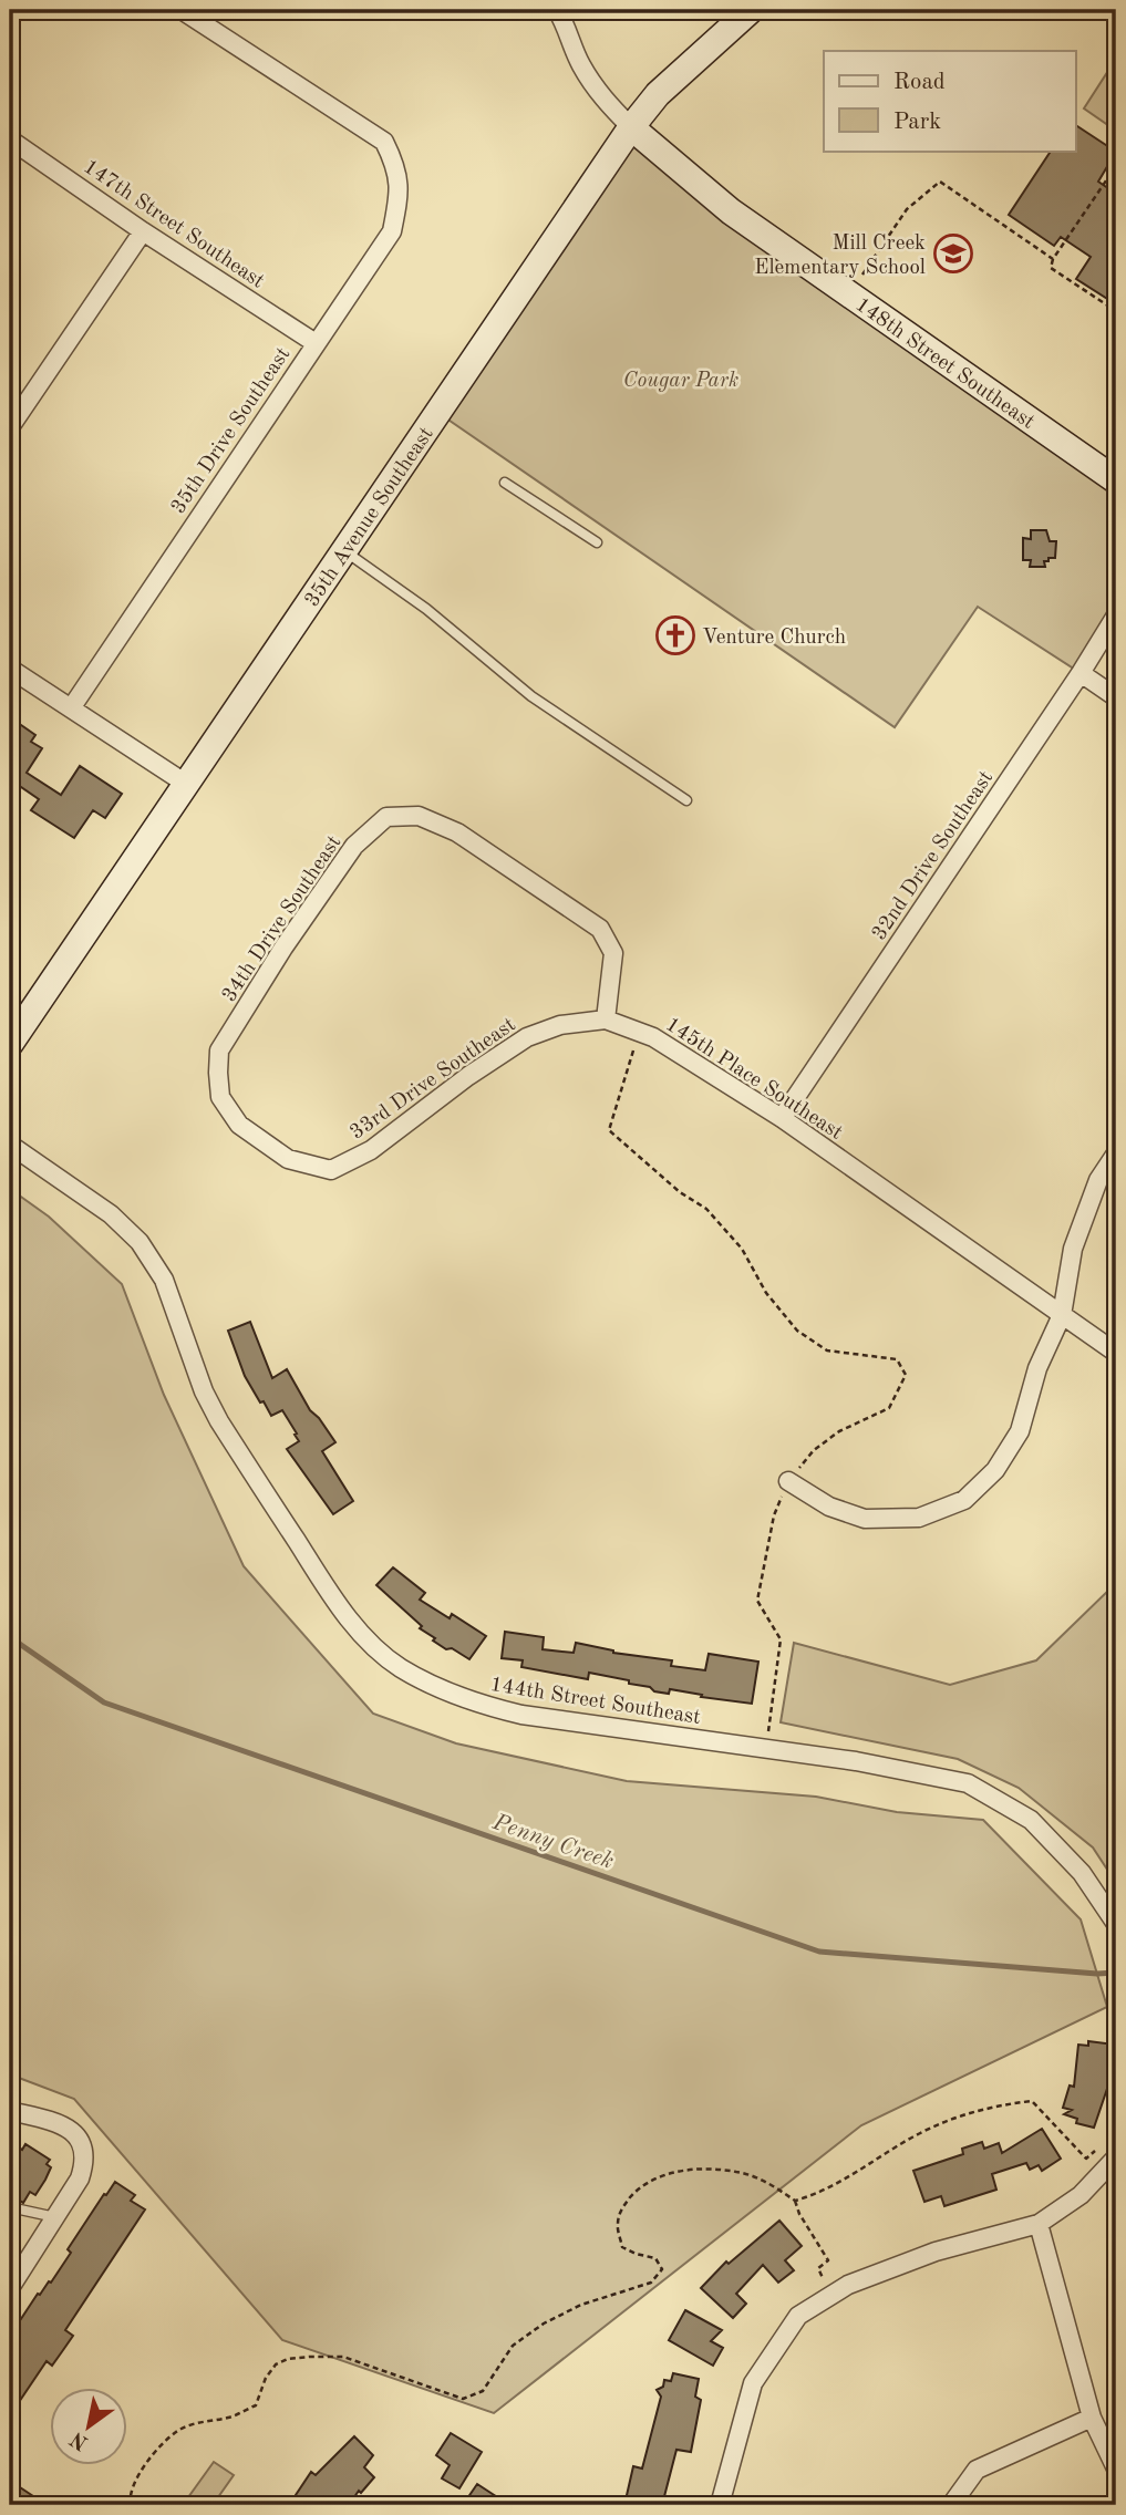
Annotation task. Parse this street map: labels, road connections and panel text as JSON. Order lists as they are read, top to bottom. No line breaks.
{"streets":{"street":["147th Street Southeast","148th Street Southeast","35th Drive Southeast","35th Avenue Southeast","32nd Drive Southeast","34th Drive Southeast","33rd Drive Southeast","145th Place Southeast","144th Street Southeast"]},"crossings":[["147th Street Southeast","35th Drive Southeast"],["148th Street Southeast","35th Avenue Southeast"],["32nd Drive Southeast","145th Place Southeast"],["34th Drive Southeast","33rd Drive Southeast"],["34th Drive Southeast","145th Place Southeast"],["33rd Drive Southeast","145th Place Southeast"]],"water":["Penny Creek"],"parks":["Cougar Park"],"places":{"school or university":["Mill Creek Elementary School"],"church":["Venture Church"]},"legend":["Road","Park"],"north":"bottom left"}
